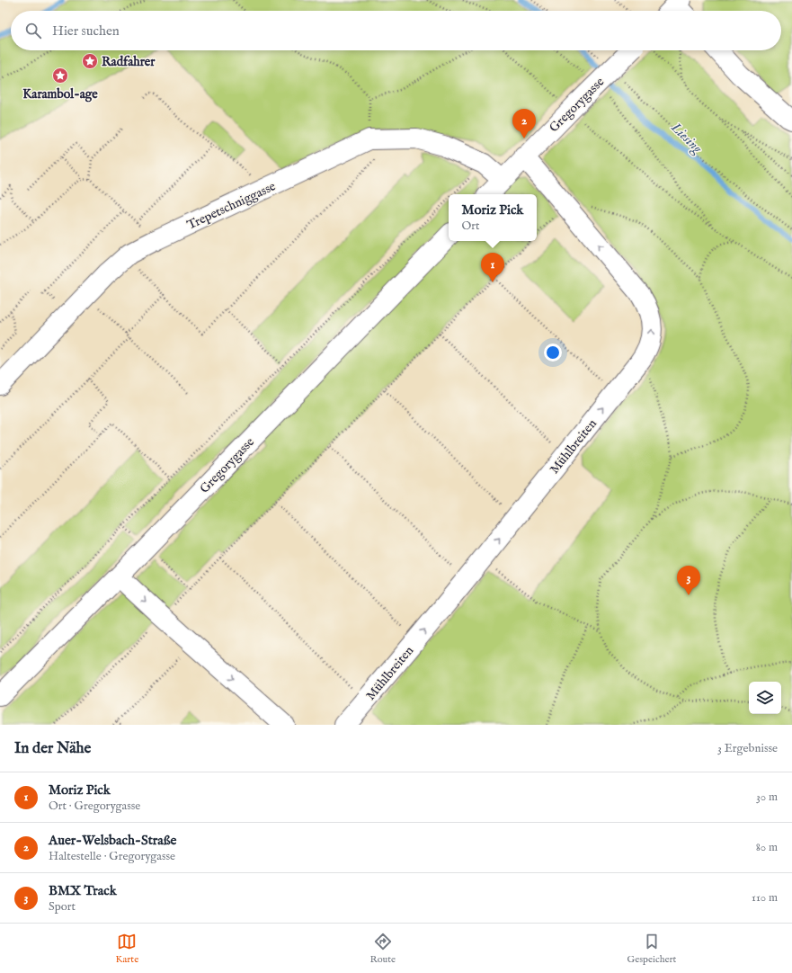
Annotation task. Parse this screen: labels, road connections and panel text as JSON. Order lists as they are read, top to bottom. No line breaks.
{"streets":{"street":["Gregorygasse","Trepetschniggasse","Mühlbreiten"]},"crossings":[["Gregorygasse","Trepetschniggasse"],["Gregorygasse","Mühlbreiten"]],"one_way":["Mühlbreiten"],"water":["Liesing"],"places":{"place":["Radfahrer","Karambol-age"]},"page":{"search":"Hier suchen","pins":["2","1","3"],"popup":["Moriz Pick","Ort"],"heading":["In der Nähe","3 Ergebnisse"],"list":[{"mark":"1","name":"Moriz Pick","note":"Ort · Gregorygasse","value":"30 m"},{"mark":"2","name":"Auer-Welsbach-Straße","note":"Haltestelle · Gregorygasse","value":"80 m"},{"mark":"3","name":"BMX Track","note":"Sport","value":"110 m"}],"nav":["Karte","Route","Gespeichert"]}}
